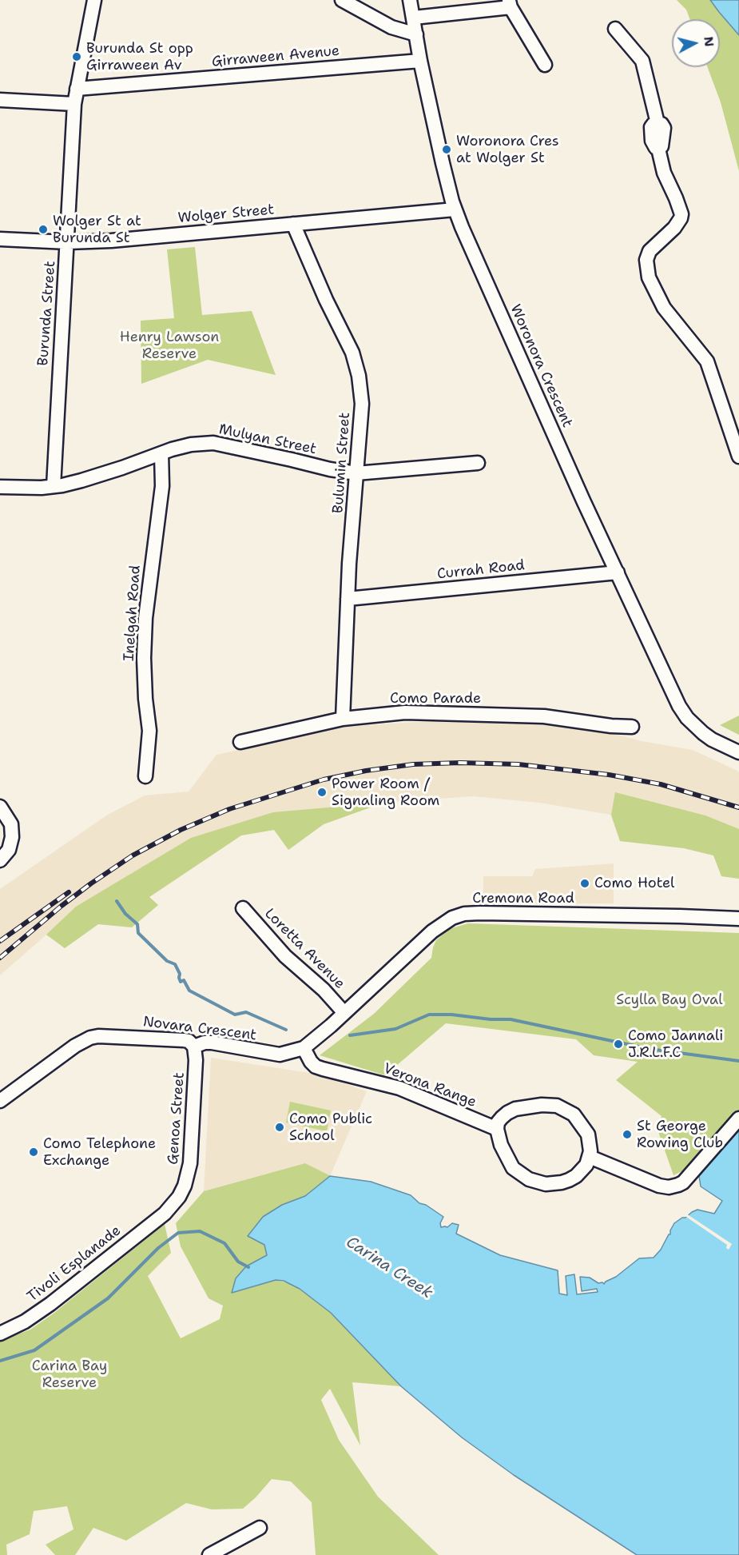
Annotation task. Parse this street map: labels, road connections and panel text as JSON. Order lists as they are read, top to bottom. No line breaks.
{"streets":{"street":["Girraween Avenue","Wolger Street","Burunda Street","Woronora Crescent","Mulyan Street","Bulumin Street","Currah Road","Inelgah Road","Como Parade","Cremona Road","Loretta Avenue","Novara Crescent","Verona Range","Genoa Street","Tivoli Esplanade"]},"crossings":[["Girraween Avenue","Burunda Street"],["Girraween Avenue","Woronora Crescent"],["Wolger Street","Burunda Street"],["Wolger Street","Woronora Crescent"],["Wolger Street","Bulumin Street"],["Burunda Street","Mulyan Street"],["Woronora Crescent","Currah Road"],["Mulyan Street","Bulumin Street"],["Mulyan Street","Inelgah Road"],["Bulumin Street","Currah Road"],["Bulumin Street","Como Parade"],["Cremona Road","Loretta Avenue"],["Cremona Road","Novara Crescent"],["Loretta Avenue","Novara Crescent"],["Novara Crescent","Verona Range"],["Novara Crescent","Genoa Street"],["Genoa Street","Tivoli Esplanade"]],"water":["Carina Creek"],"parks":["Henry Lawson Reserve","Scylla Bay Oval","Carina Bay Reserve"],"places":["Burunda St opp Girraween Av","Woronora Cres at Wolger St","Wolger St at Burunda St","Power Room / Signaling Room","Como Hotel","Como Jannali J.R.L.F.C","Como Public School","St George Rowing Club","Como Telephone Exchange"],"north":"right"}
